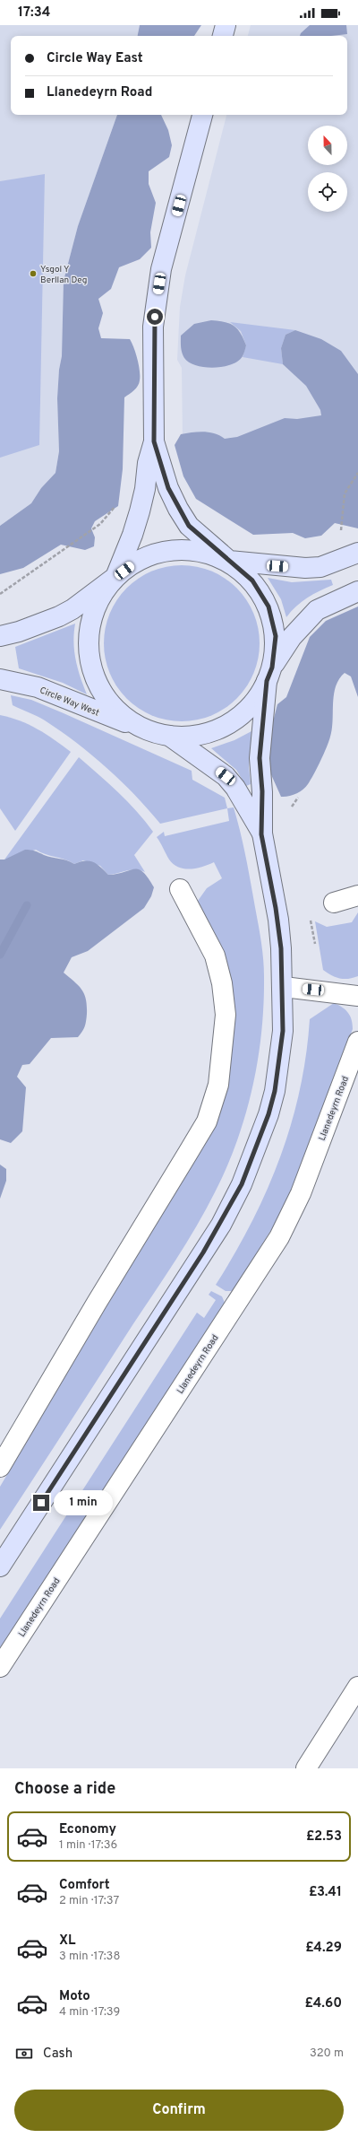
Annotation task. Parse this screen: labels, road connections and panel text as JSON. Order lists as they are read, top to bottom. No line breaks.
{"streets":{"street":["Circle Way West","Llanedeyrn Road"]},"places":["Ysgol Y Berllan Deg"],"north":"top","page":{"status":"17:34","banner":["Circle Way East","Llanedeyrn Road"],"bubble":"1 min","heading":"Choose a ride","list":[{"name":"Economy","note":"1 min · 17:36","value":"£2.53"},{"name":"Comfort","note":"2 min · 17:37","value":"£3.41"},{"name":"XL","note":"3 min · 17:38","value":"£4.29"},{"name":"Moto","note":"4 min · 17:39","value":"£4.60"}],"pay":["Cash","320 m"],"buttons":"Confirm"}}
